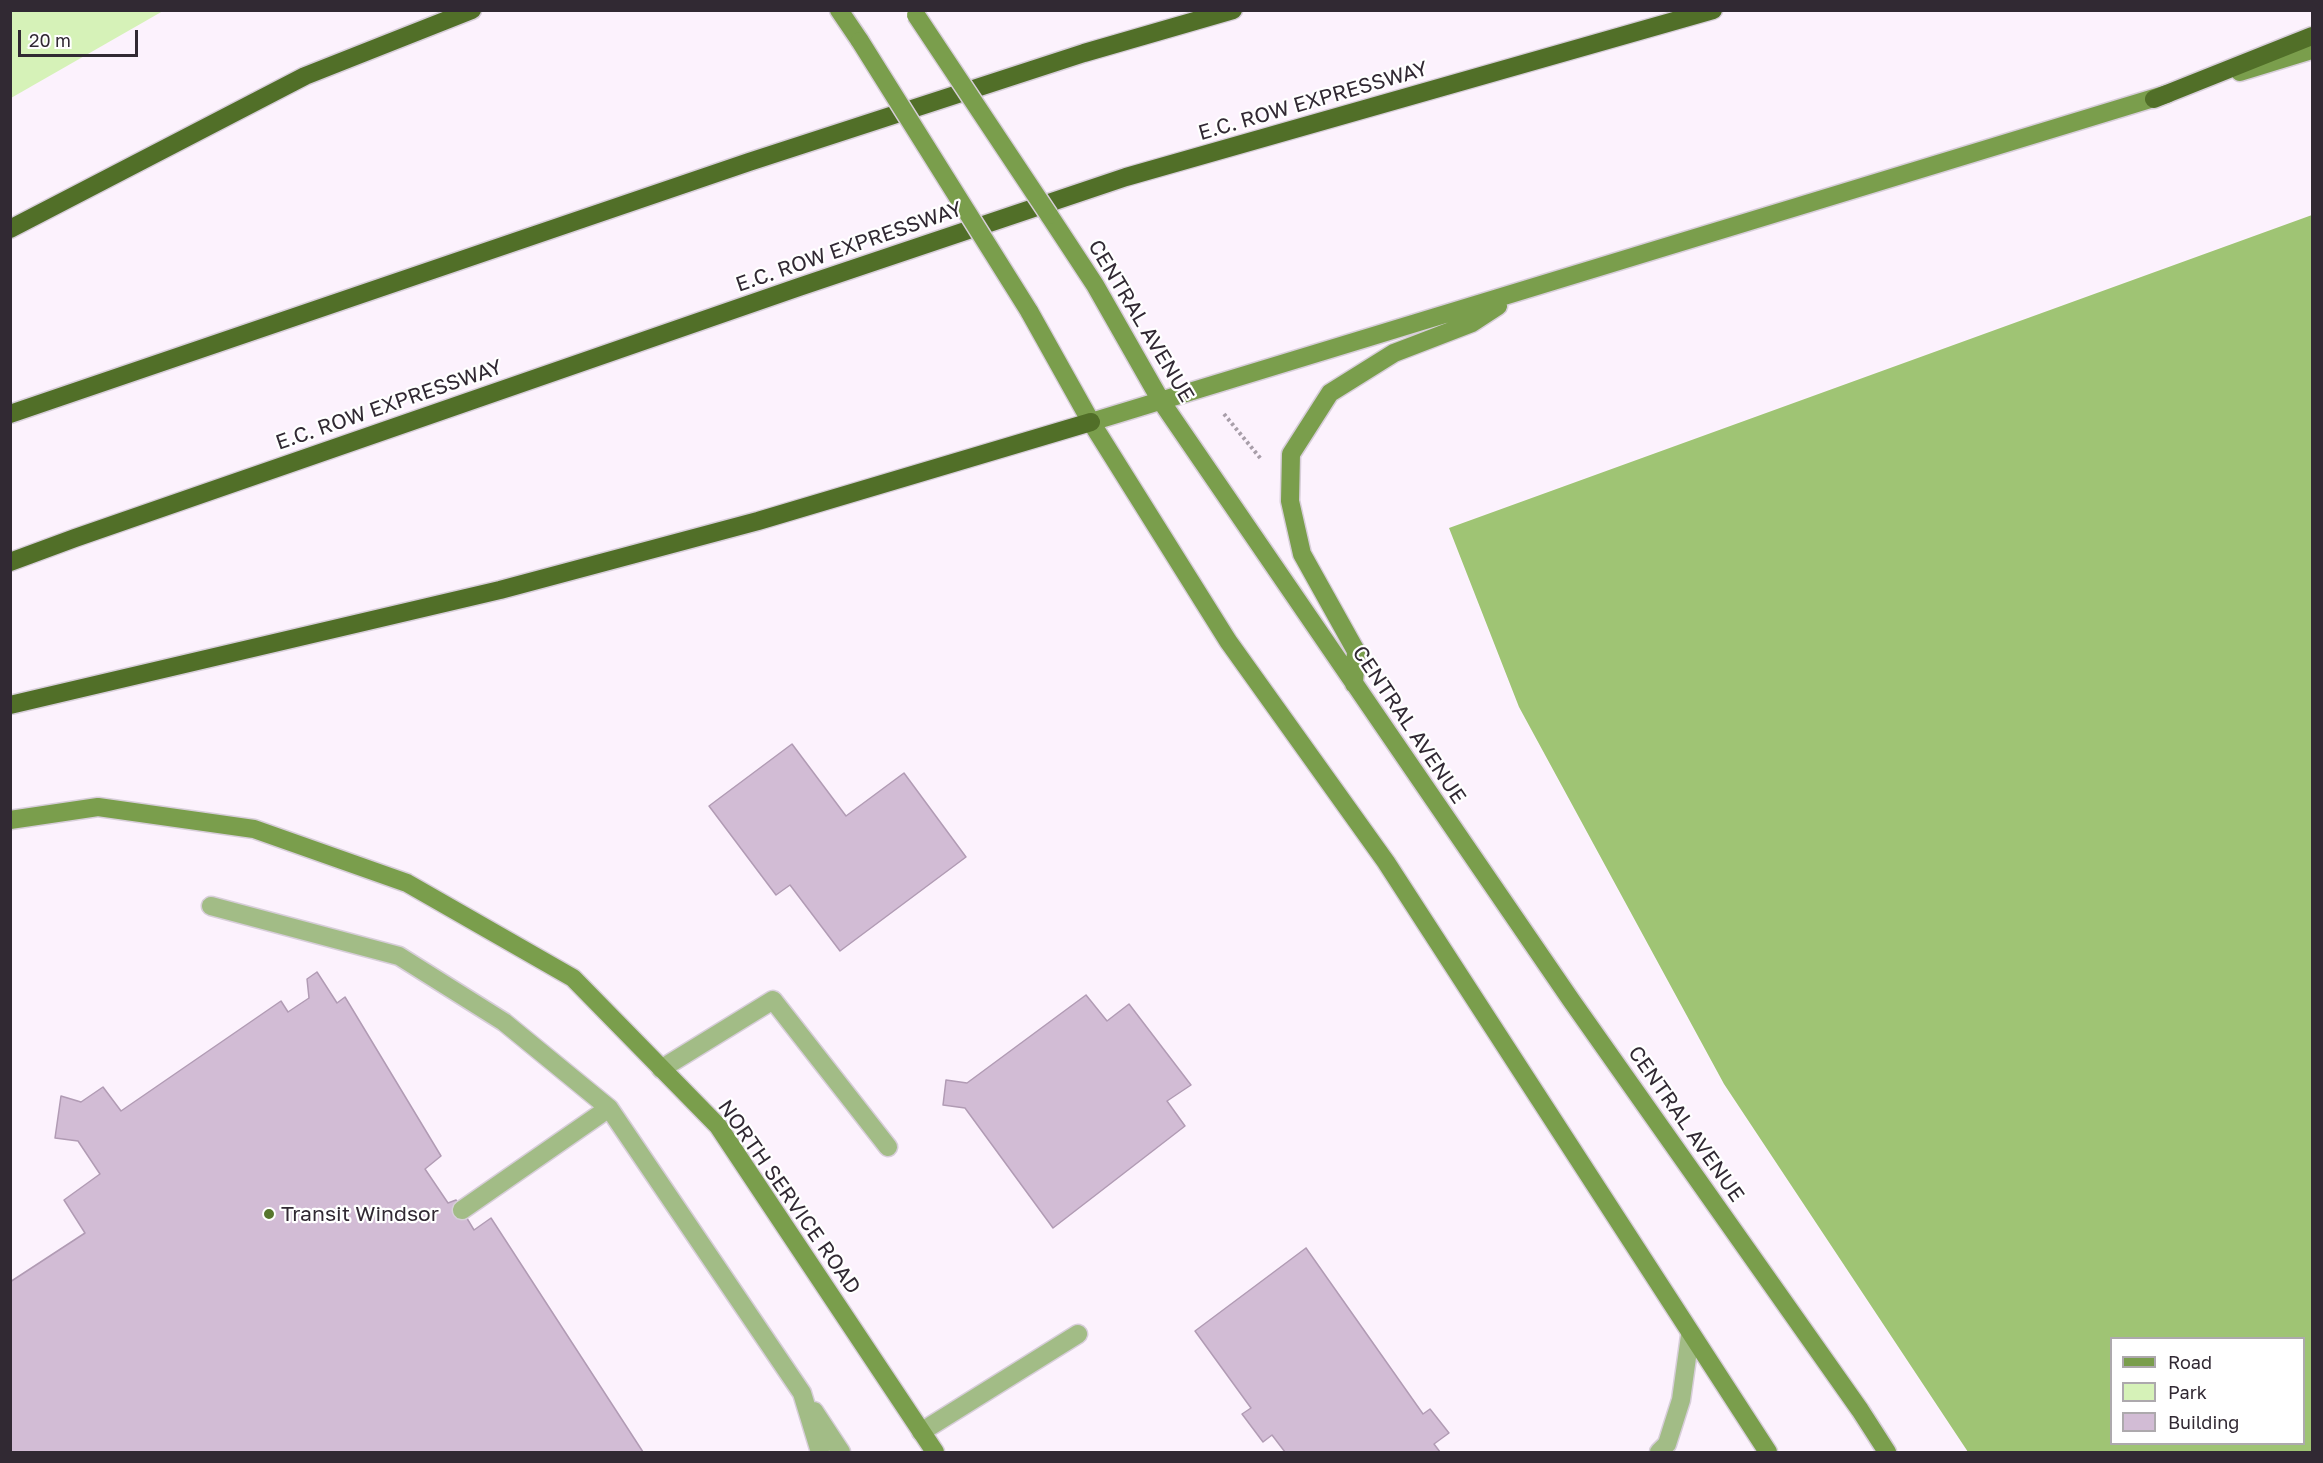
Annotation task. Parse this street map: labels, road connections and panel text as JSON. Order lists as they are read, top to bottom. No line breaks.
{"streets":{"highway":["E.C. ROW EXPRESSWAY"],"street":["CENTRAL AVENUE","NORTH SERVICE ROAD"]},"places":["Transit Windsor"],"legend":["Road","Park","Building"],"scale_bar":"20 m"}
